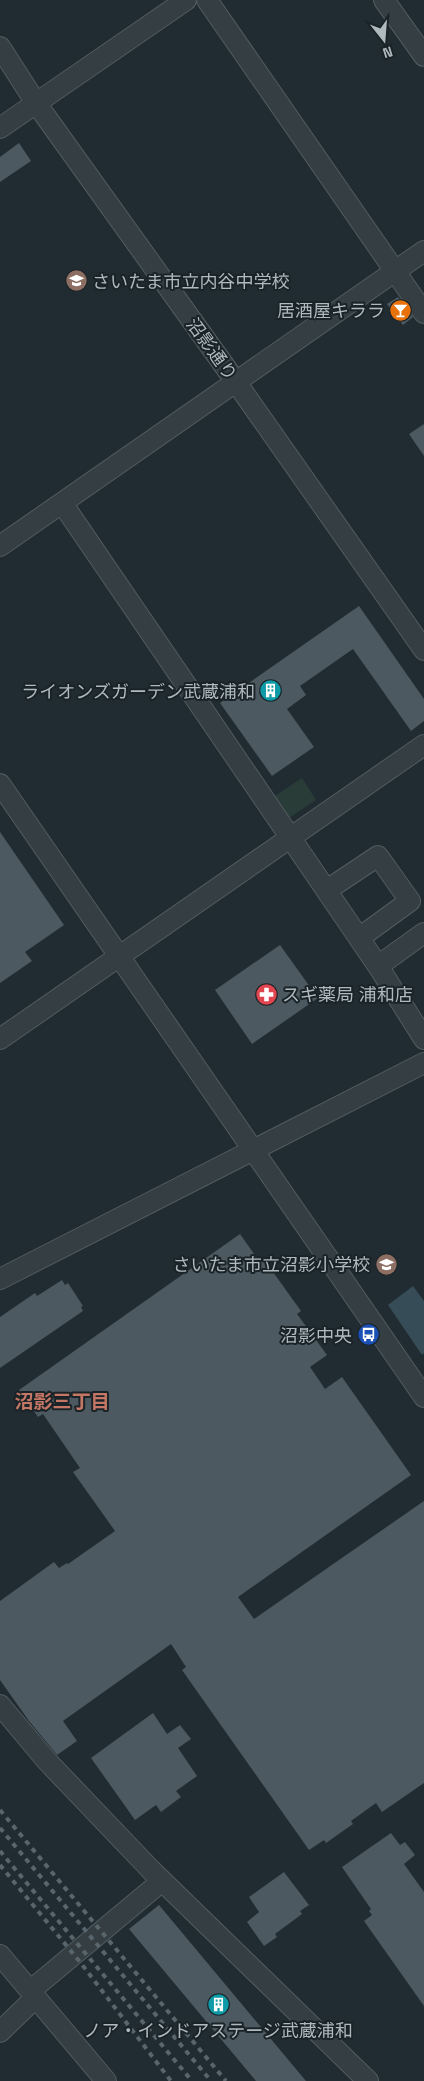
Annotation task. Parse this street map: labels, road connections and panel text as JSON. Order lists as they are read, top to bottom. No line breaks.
{"streets":{"street":["沼影通り"]},"districts":["沼影三丁目"],"places":{"school or university":["さいたま市立内谷中学校","さいたま市立沼影小学校"],"bar":["居酒屋キララ"],"building":["ライオンズガーデン武蔵浦和","ノア・インドアステージ武蔵浦和"],"pharmacy":["スギ薬局 浦和店"],"bus stop":["沼影中央"]},"north":"bottom"}
